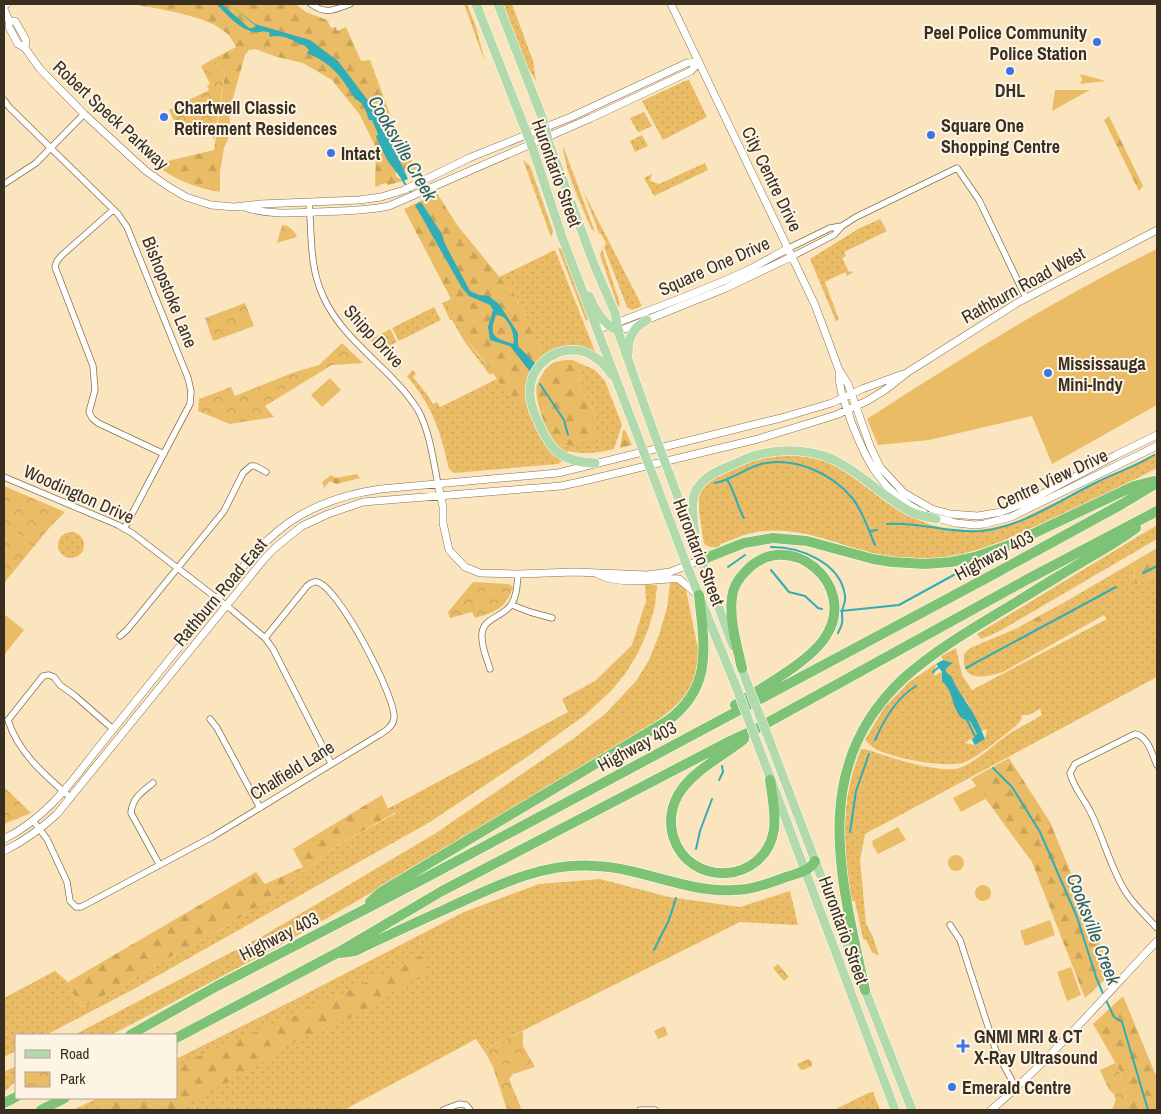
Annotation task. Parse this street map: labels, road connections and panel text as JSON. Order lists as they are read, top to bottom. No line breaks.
{"streets":{"highway":["Highway 403"],"main road":["Hurontario Street"],"street":["Robert Speck Parkway","City Centre Drive","Square One Drive","Rathburn Road West","Bishopstoke Lane","Shipp Drive","Centre View Drive","Woodington Drive","Rathburn Road East","Chalfield Lane"]},"crossings":[["Robert Speck Parkway","Hurontario Street"],["Robert Speck Parkway","City Centre Drive"],["Robert Speck Parkway","Shipp Drive"],["Hurontario Street","Square One Drive"],["City Centre Drive","Square One Drive"],["City Centre Drive","Rathburn Road West"],["City Centre Drive","Centre View Drive"],["Square One Drive","Rathburn Road West"],["Rathburn Road West","Centre View Drive"],["Rathburn Road West","Rathburn Road East"],["Bishopstoke Lane","Woodington Drive"],["Shipp Drive","Rathburn Road East"],["Woodington Drive","Rathburn Road East"],["Woodington Drive","Chalfield Lane"],["Rathburn Road East","Chalfield Lane"]],"water":["Cooksville Creek"],"places":{"other":["Peel Police Community Police Station","DHL","Chartwell Classic Retirement Residences","Square One Shopping Centre","Intact","Mississauga Mini-Indy","Emerald Centre"],"health":["GNMI MRI & CT X-Ray Ultrasound"]},"legend":["Road","Park"]}
